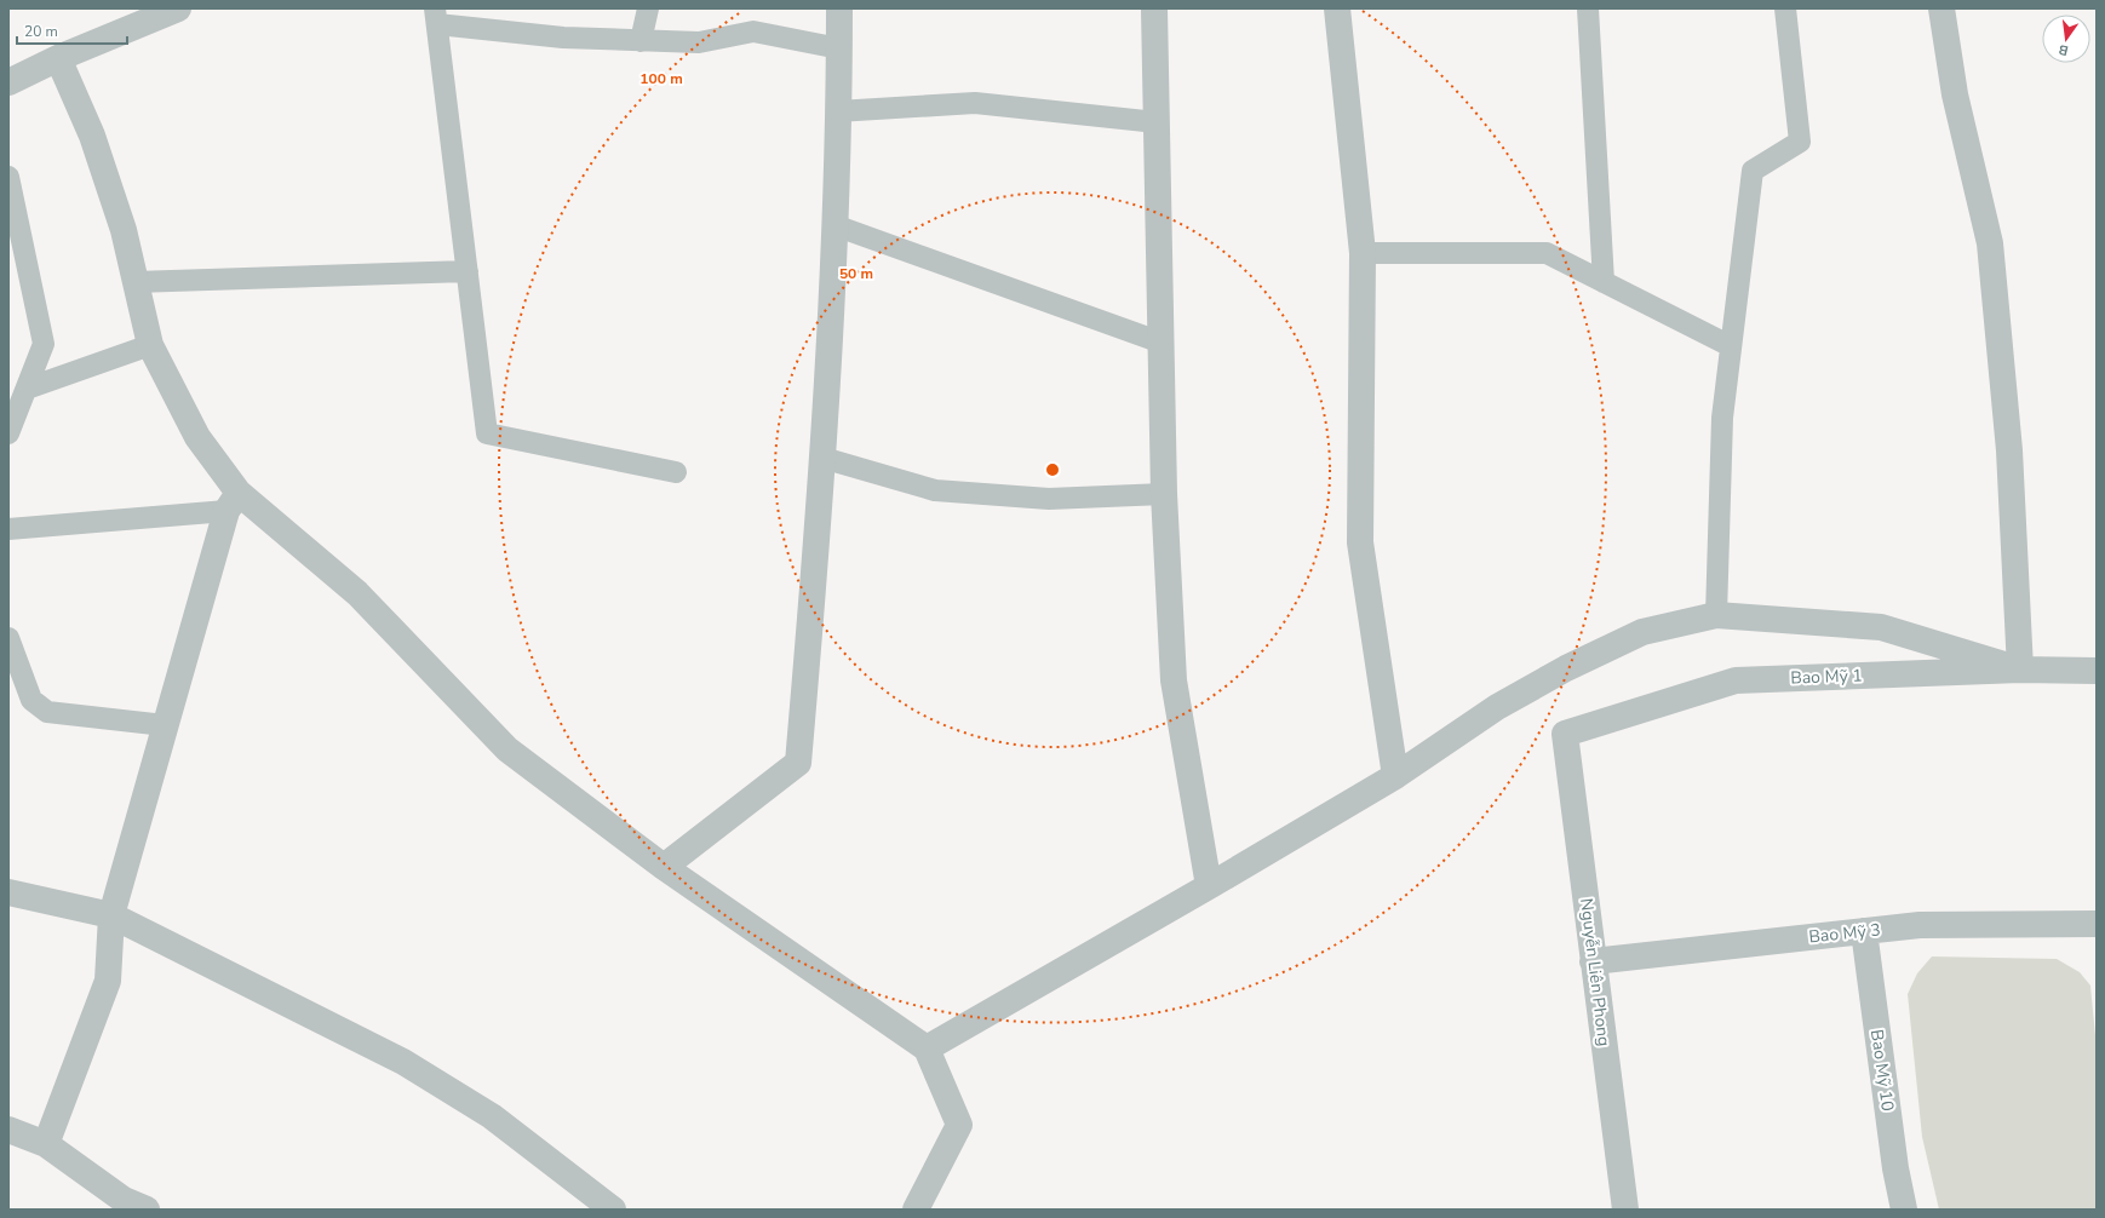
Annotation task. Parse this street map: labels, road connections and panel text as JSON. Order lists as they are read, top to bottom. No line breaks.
{"streets":{"street":["Bao Mỹ 1","Bao Mỹ 3","Nguyễn Liên Phong","Bao Mỹ 10"]},"crossings":[["Bao Mỹ 1","Nguyễn Liên Phong"],["Bao Mỹ 3","Nguyễn Liên Phong"],["Bao Mỹ 3","Bao Mỹ 10"]],"scale_bar":"20 m","north":"bottom","rings":["100 m","50 m"]}
